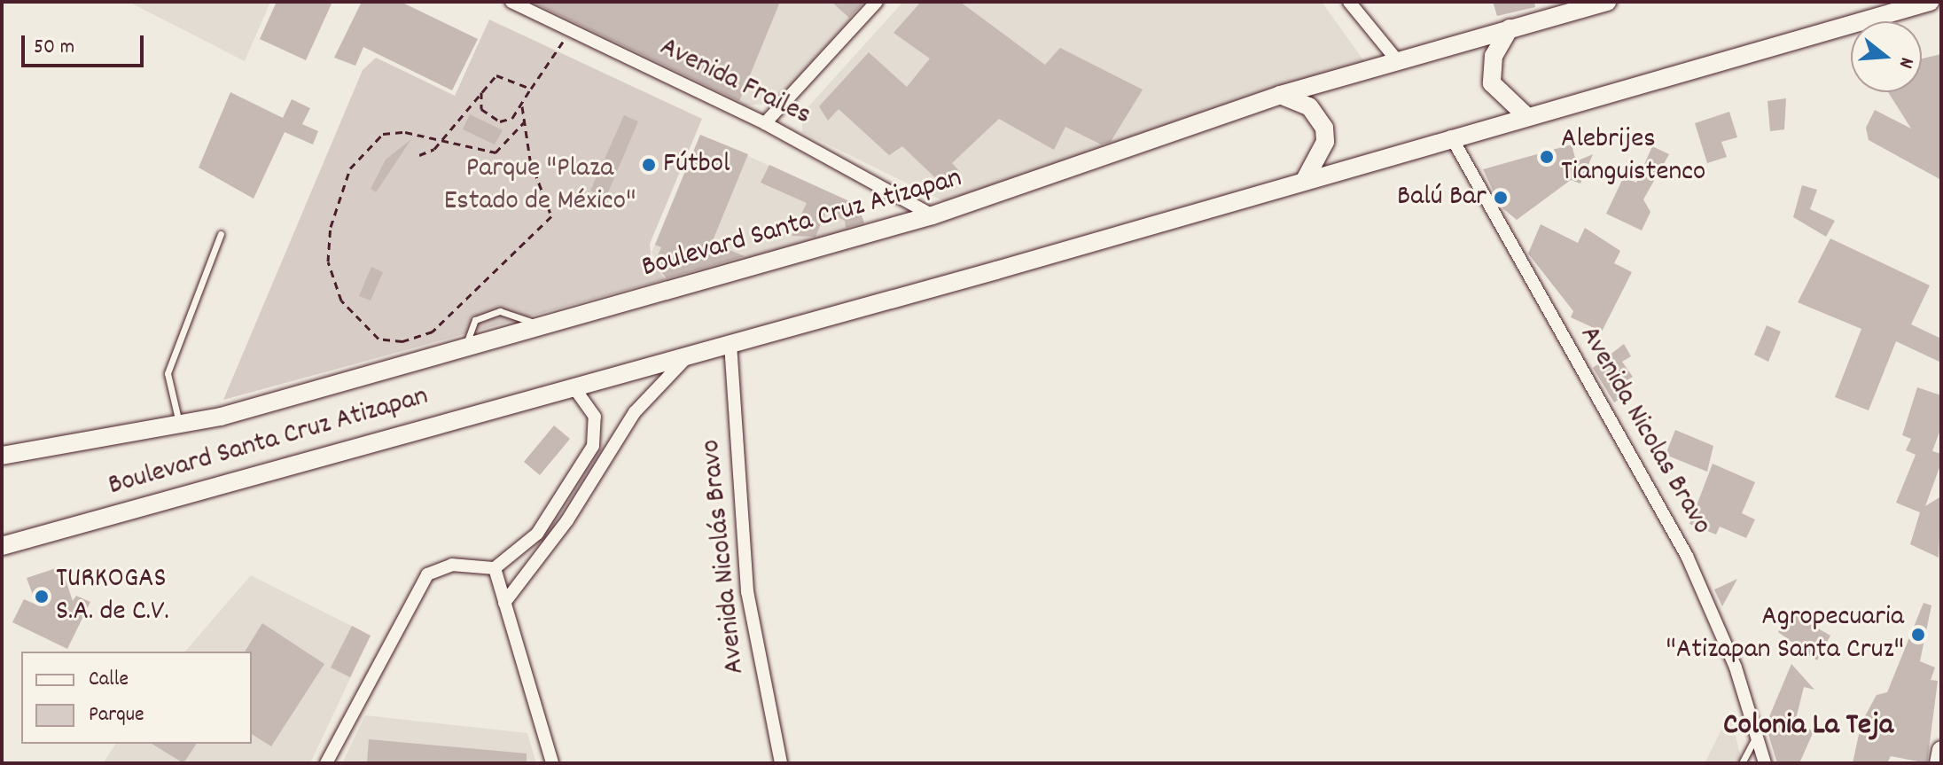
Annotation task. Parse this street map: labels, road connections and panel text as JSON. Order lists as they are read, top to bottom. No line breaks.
{"streets":{"main road":["Boulevard Santa Cruz Atizapan"],"street":["Avenida Frailes","Avenida Nicolas Bravo","Avenida Nicolás Bravo"]},"crossings":[["Avenida Frailes","Boulevard Santa Cruz Atizapan"],["Boulevard Santa Cruz Atizapan","Avenida Nicolas Bravo"],["Boulevard Santa Cruz Atizapan","Avenida Nicolás Bravo"]],"districts":["Colonia La Teja"],"parks":["Parque \"Plaza Estado de México\""],"places":["Alebrijes Tianguistenco","Fútbol","Balú Bar","TURKOGAS S.A. de C.V.","Agropecuaria \"Atizapan Santa Cruz\""],"legend":["Calle","Parque"],"scale_bar":"50 m","north":"right"}
